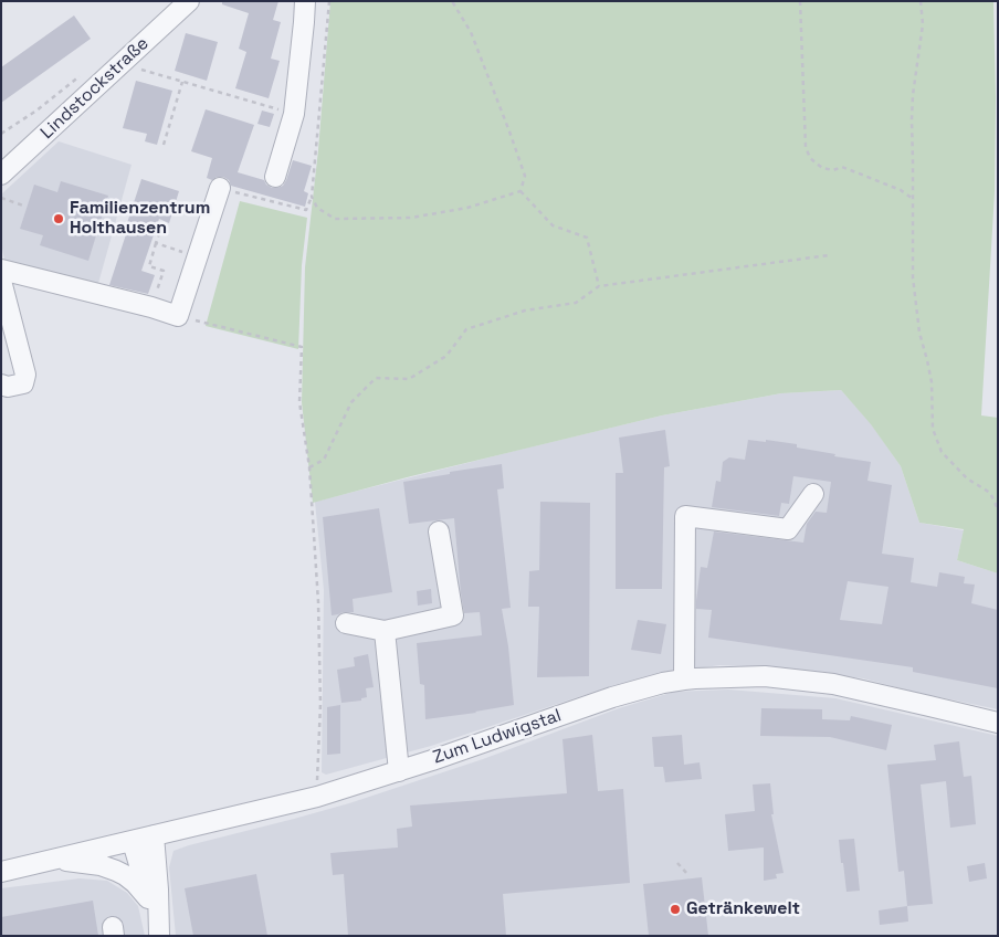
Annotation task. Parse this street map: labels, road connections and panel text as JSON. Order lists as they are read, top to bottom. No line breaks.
{"streets":{"street":["Lindstockstraße","Zum Ludwigstal"]},"places":["Familienzentrum Holthausen","Getränkewelt"]}
